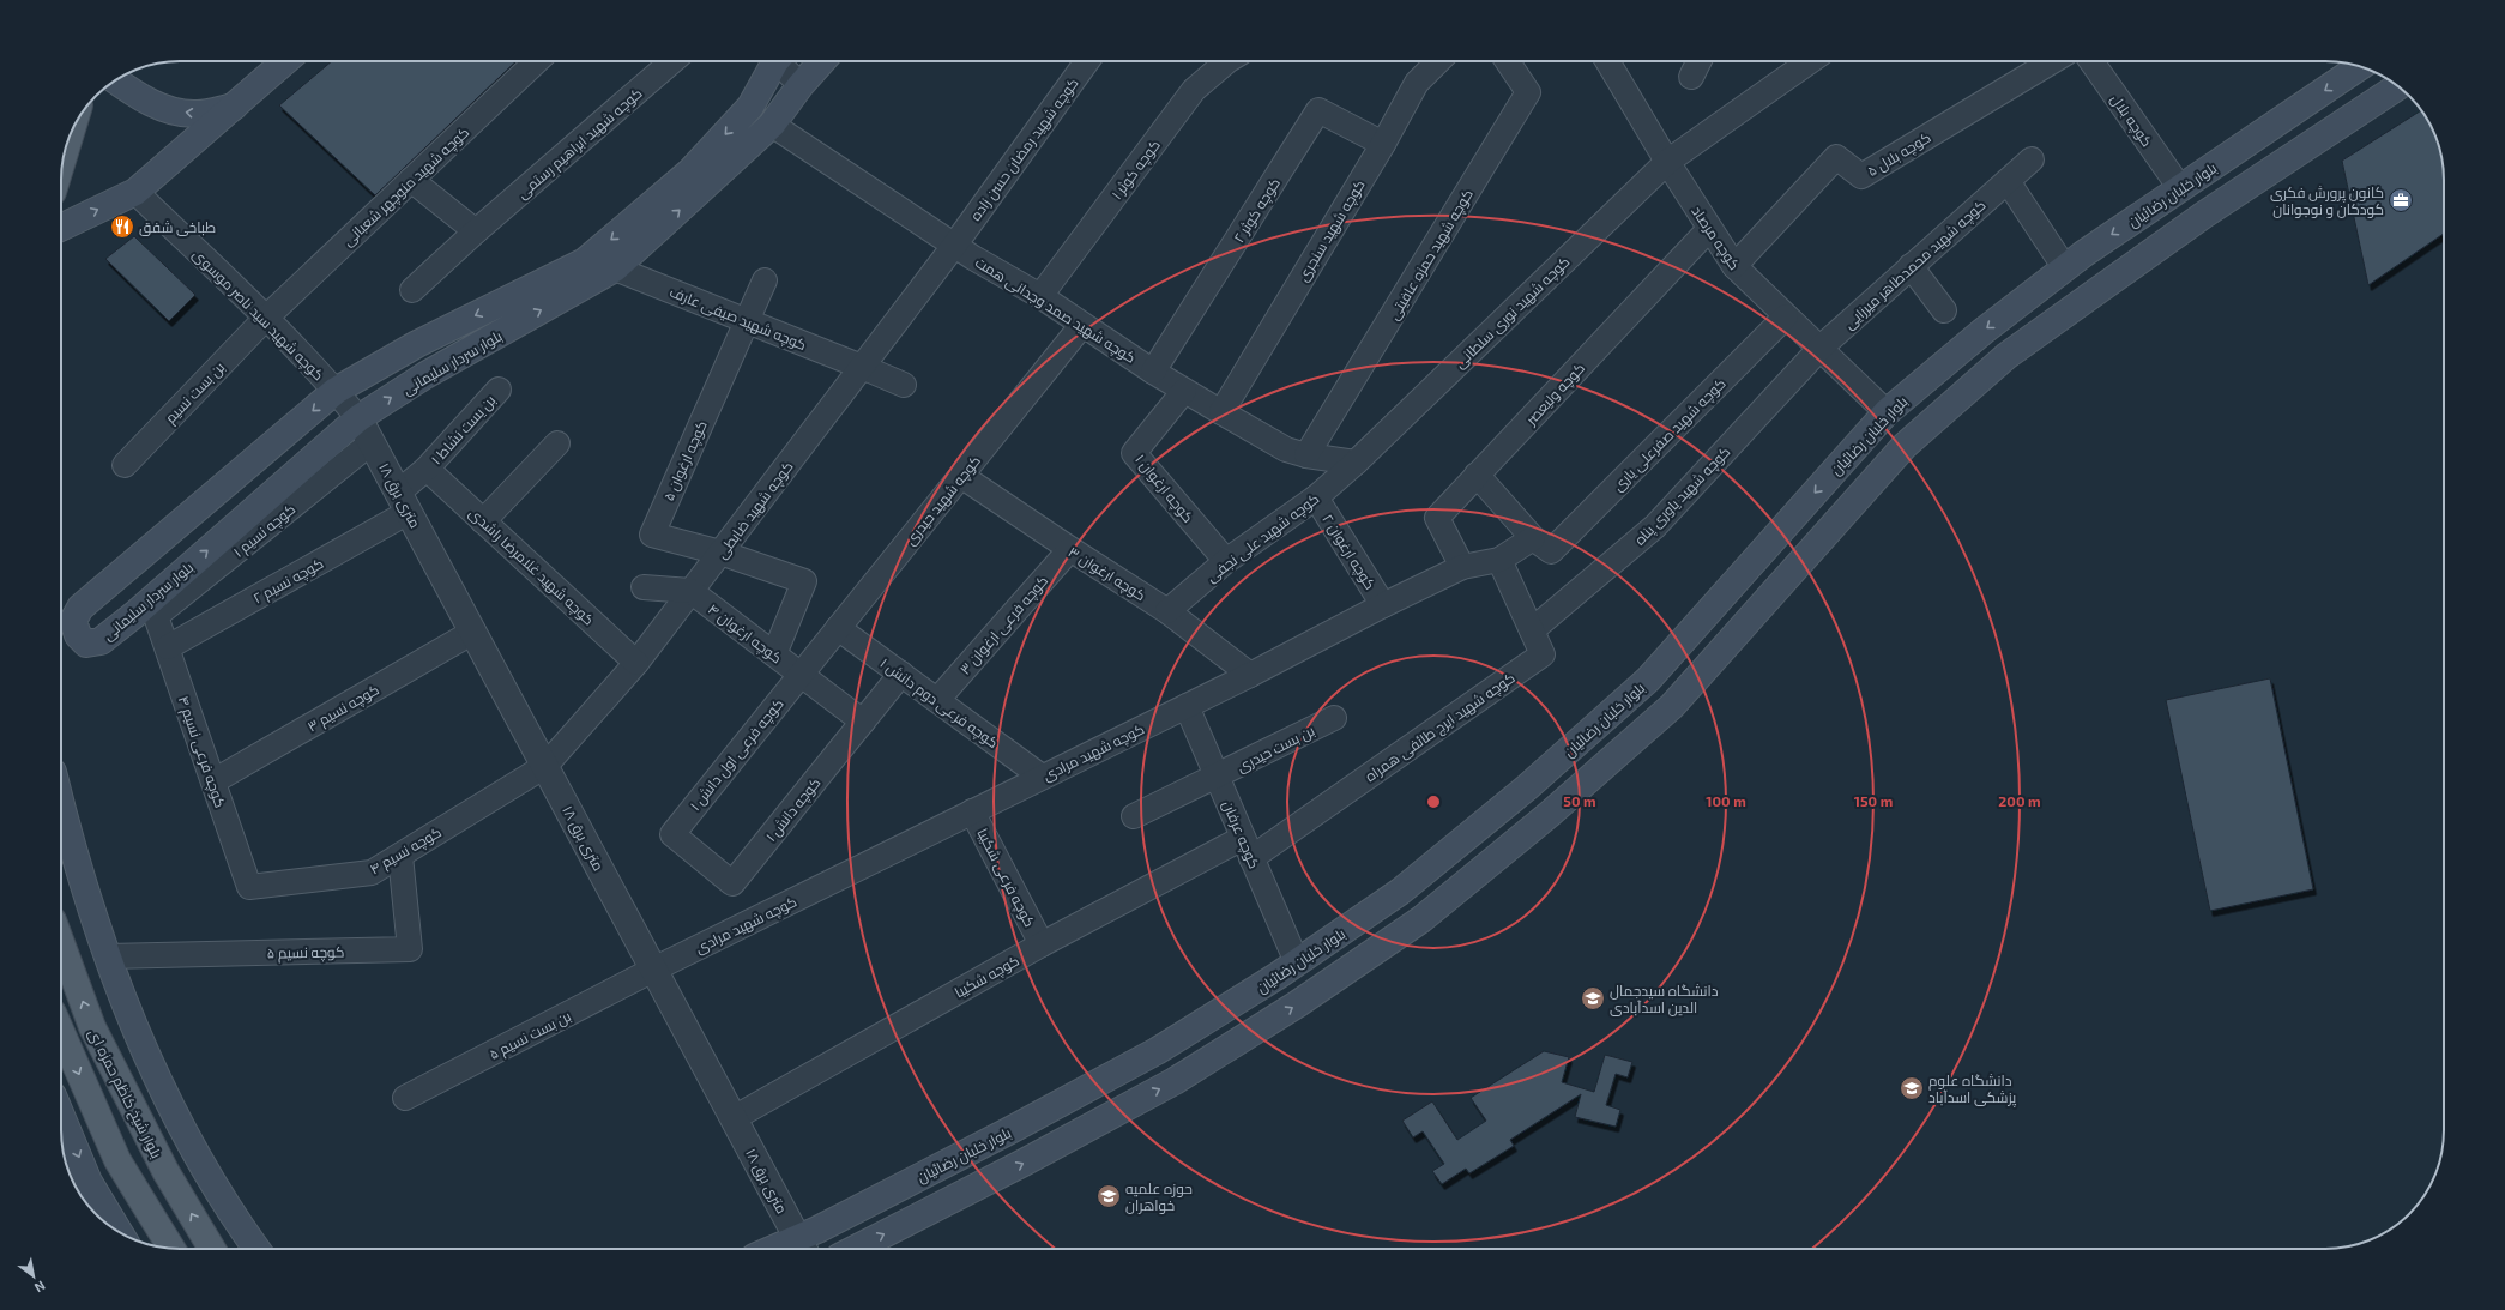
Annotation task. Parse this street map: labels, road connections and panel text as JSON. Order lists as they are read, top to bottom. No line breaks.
{"streets":{"main road":["بلوار خلبان رضائیان","بلوار سردار سلیمانی","بلوار شیخ کاظم حمزه ای"],"street":["کوچه بلال","کوچه شهید ابراهیم رستمی","کوچه شهید رمضان حسن زاده","کوچه بلال ۵","کوچه کوثر ۱","کوچه شهید منوچهر شعبانی","کوچه کوثر ۲","کوچه شهید سنجری","کوچه مرصاد","کوچه شهید حمزه عافیتی","کوچه شهید محمدطاهر میرزایی","کوچه شهید صمد وجدانی همت","کوچه شهید نوری سلطانی","کوچه شهید سید ناصر موسوی","کوچه شهید صیفی عارف","بن بست نسیم","کوچه ولیعصر","بن یست نشاط ۱","کوچه شهید صفرعلی یاری","کوچه ارغوان ۵","کوچه ارغوان ۱","۱۸ متری برق","کوچه شهید یاوری پناه","کوچه شهید حیدری","کوچه شهید ضابطی","کوچه نسیم ۱","کوچه شهید علی نجفی","کوچه ارغوان ۲","کوچه شهید غلامرضا راشدی","کوچه ارغوان ۳","کوچه نسیم ۲","کوچه فرعی ارغوان ۳","کوچه ارغوان ۴","کوچه فرعی دوم دانش ۱","کوچه نسیم ۳","کوچه شهید ایرج طائفی همراه","بن بست حیدری","کوچه فرعی نسیم ۴","کوچه شهید مرادی","کوچه فرعی اول دانش ۱","کوچه دانش ۱","کوچه عرفان","کوچه نسیم ۴","کوچه فرعی شکیبا","کوچه نسیم ۵","کوچه شکیبا","بن بست نسیم ۵"]},"crossings":[["کوچه بلال","بلوار خلبان رضائیان"],["کوچه شهید رمضان حسن زاده","کوچه شهید صمد وجدانی همت"],["کوچه شهید رمضان حسن زاده","کوچه شهید ضابطی"],["کوچه بلال ۵","کوچه مرصاد"],["کوچه کوثر ۱","کوچه شهید صمد وجدانی همت"],["کوچه شهید منوچهر شعبانی","کوچه شهید سید ناصر موسوی"],["کوچه شهید منوچهر شعبانی","بن بست نسیم"],["بلوار خلبان رضائیان","کوچه مرصاد"],["بلوار خلبان رضائیان","۱۸ متری برق"],["بلوار خلبان رضائیان","کوچه عرفان"],["کوچه کوثر ۲","کوچه شهید سنجری"],["کوچه کوثر ۲","کوچه شهید صمد وجدانی همت"],["کوچه شهید سنجری","کوچه شهید صمد وجدانی همت"],["کوچه مرصاد","کوچه شهید محمدطاهر میرزایی"],["کوچه مرصاد","کوچه شهید نوری سلطانی"],["کوچه مرصاد","کوچه ولیعصر"],["کوچه مرصاد","کوچه شهید صفرعلی یاری"],["کوچه مرصاد","کوچه شهید یاوری پناه"],["کوچه شهید حمزه عافیتی","کوچه شهید صمد وجدانی همت"],["کوچه شهید محمدطاهر میرزایی","کوچه شهید یاوری پناه"],["کوچه شهید صمد وجدانی همت","کوچه شهید نوری سلطانی"],["کوچه شهید صمد وجدانی همت","بلوار سردار سلیمانی"],["کوچه شهید صمد وجدانی همت","کوچه ارغوان ۱"],["کوچه شهید صمد وجدانی همت","کوچه شهید حیدری"],["کوچه شهید صمد وجدانی همت","کوچه شهید ضابطی"],["کوچه شهید صمد وجدانی همت","کوچه شهید علی نجفی"],["کوچه شهید نوری سلطانی","کوچه شهید علی نجفی"],["کوچه شهید سید ناصر موسوی","بلوار سردار سلیمانی"],["کوچه شهید سید ناصر موسوی","بن بست نسیم"],["کوچه شهید سید ناصر موسوی","۱۸ متری برق"],["کوچه شهید صیفی عارف","بلوار سردار سلیمانی"],["کوچه شهید صیفی عارف","کوچه ارغوان ۵"],["کوچه شهید صیفی عارف","کوچه شهید ضابطی"],["بلوار سردار سلیمانی","۱۸ متری برق"],["کوچه ولیعصر","کوچه شهید مرادی"],["بن یست نشاط ۱","۱۸ متری برق"],["بن یست نشاط ۱","کوچه شهید غلامرضا راشدی"],["بن یست نشاط ۱","کوچه نسیم ۲"],["کوچه شهید صفرعلی یاری","کوچه شهید مرادی"],["کوچه ارغوان ۵","کوچه شهید ضابطی"],["کوچه ارغوان ۱","کوچه شهید علی نجفی"],["۱۸ متری برق","کوچه شهید ضابطی"],["۱۸ متری برق","کوچه نسیم ۱"],["۱۸ متری برق","کوچه نسیم ۲"],["۱۸ متری برق","کوچه نسیم ۳"],["۱۸ متری برق","کوچه شهید مرادی"],["۱۸ متری برق","کوچه نسیم ۴"],["۱۸ متری برق","کوچه شکیبا"],["۱۸ متری برق","بن بست نسیم ۵"],["کوچه شهید یاوری پناه","کوچه شهید ایرج طائفی همراه"],["کوچه شهید حیدری","کوچه ارغوان ۳"],["کوچه شهید حیدری","کوچه ارغوان ۴"],["کوچه شهید حیدری","کوچه فرعی دوم دانش ۱"],["کوچه شهید حیدری","کوچه فرعی اول دانش ۱"],["کوچه شهید ضابطی","کوچه شهید غلامرضا راشدی"],["کوچه شهید ضابطی","کوچه ارغوان ۴"],["کوچه شهید ضابطی","کوچه نسیم ۴"],["کوچه نسیم ۱","کوچه فرعی نسیم ۴"],["کوچه شهید علی نجفی","کوچه ارغوان ۲"],["کوچه شهید علی نجفی","کوچه ارغوان ۳"],["کوچه ارغوان ۲","کوچه شهید مرادی"],["کوچه ارغوان ۳","کوچه فرعی ارغوان ۳"],["کوچه ارغوان ۳","کوچه شهید مرادی"],["کوچه نسیم ۲","کوچه فرعی نسیم ۴"],["کوچه فرعی ارغوان ۳","کوچه فرعی دوم دانش ۱"],["کوچه ارغوان ۴","کوچه فرعی اول دانش ۱"],["کوچه ارغوان ۴","کوچه دانش ۱"],["کوچه فرعی دوم دانش ۱","کوچه شهید مرادی"],["کوچه فرعی دوم دانش ۱","کوچه دانش ۱"],["کوچه نسیم ۳","کوچه فرعی نسیم ۴"],["کوچه شهید ایرج طائفی همراه","کوچه شهید مرادی"],["کوچه شهید ایرج طائفی همراه","کوچه عرفان"],["کوچه شهید ایرج طائفی همراه","کوچه شکیبا"],["بن بست حیدری","کوچه عرفان"],["کوچه فرعی نسیم ۴","کوچه نسیم ۴"],["کوچه شهید مرادی","کوچه عرفان"],["کوچه شهید مرادی","کوچه فرعی شکیبا"],["کوچه شهید مرادی","بن بست نسیم ۵"],["کوچه فرعی اول دانش ۱","کوچه دانش ۱"],["کوچه عرفان","کوچه شکیبا"],["کوچه نسیم ۴","کوچه نسیم ۵"],["کوچه فرعی شکیبا","کوچه شکیبا"]],"places":{"office":["کانون پرورش فکری کودکان و نوجوانان"],"restaurant":["طباخی شفق"],"school or university":["دانشگاه سیدجمال الدین اسدآبادی","دانشگاه علوم پزشکی اسدآباد","حوزه علمیه خواهران"]},"north":"bottom right","rings":["50 m","100 m","150 m","200 m"]}
